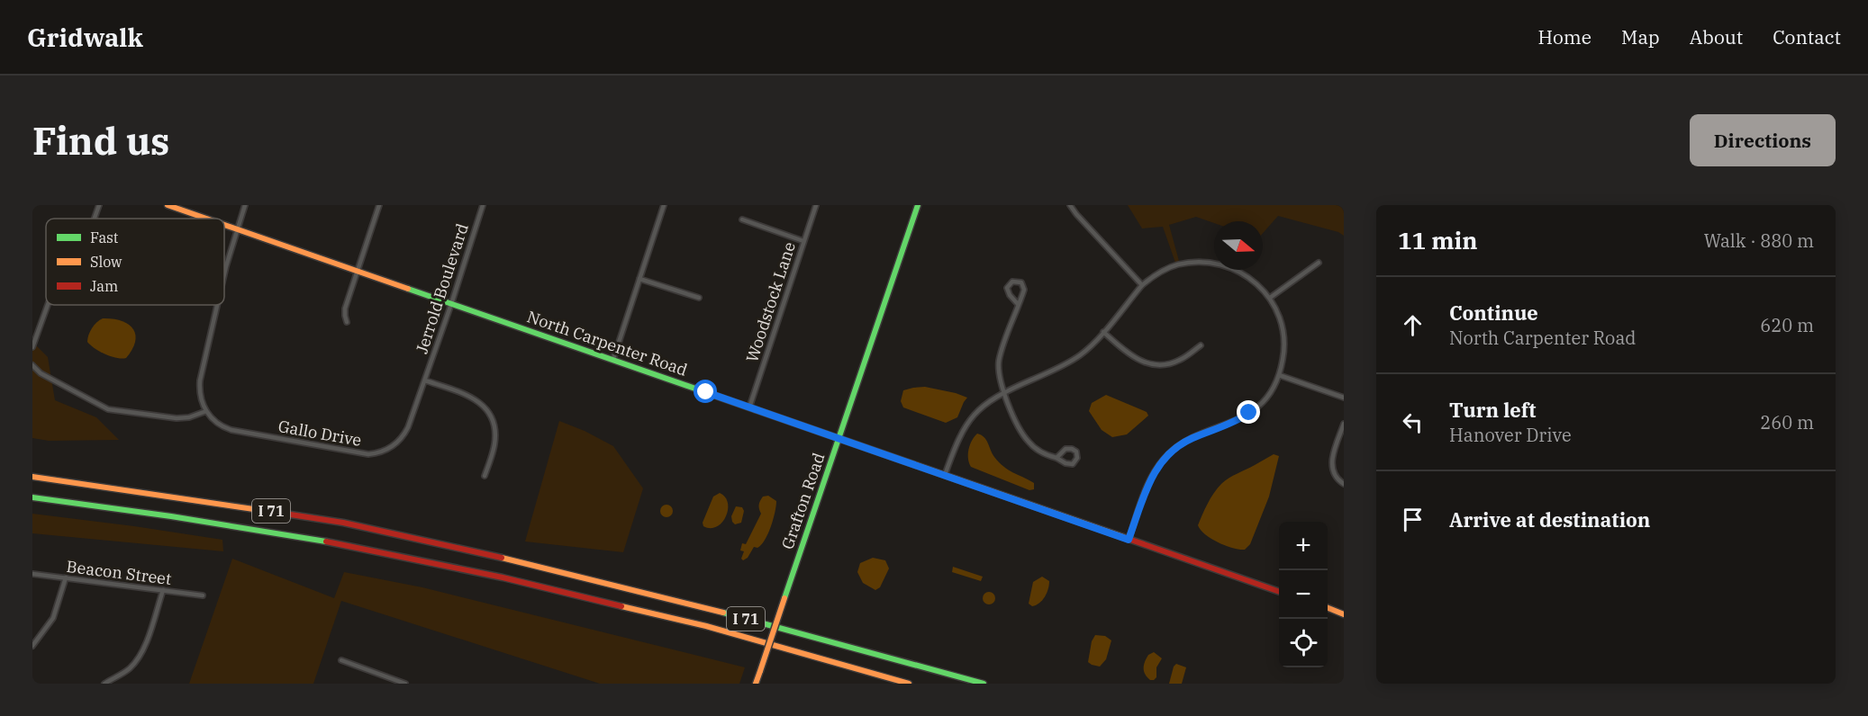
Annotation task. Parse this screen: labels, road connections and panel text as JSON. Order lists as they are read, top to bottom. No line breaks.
{"streets":{"main road":["North Carpenter Road","Grafton Road","I 71"],"street":["Jerrold Boulevard","Woodstock Lane","Gallo Drive","Beacon Street"]},"crossings":[["Jerrold Boulevard","North Carpenter Road"],["Jerrold Boulevard","Gallo Drive"],["Woodstock Lane","North Carpenter Road"],["North Carpenter Road","Grafton Road"]],"legend":["Fast","Slow","Jam"],"north":"right","page":{"header":"Gridwalk","nav":["Home","Map","About","Contact"],"buttons":"Directions","title":"Find us","heading":["11 min","Walk · 880 m"],"list":[["Continue","North Carpenter Road","620 m"],["Turn left","Hanover Drive","260 m"],"Arrive at destination"],"map_buttons":["+","−"]}}
